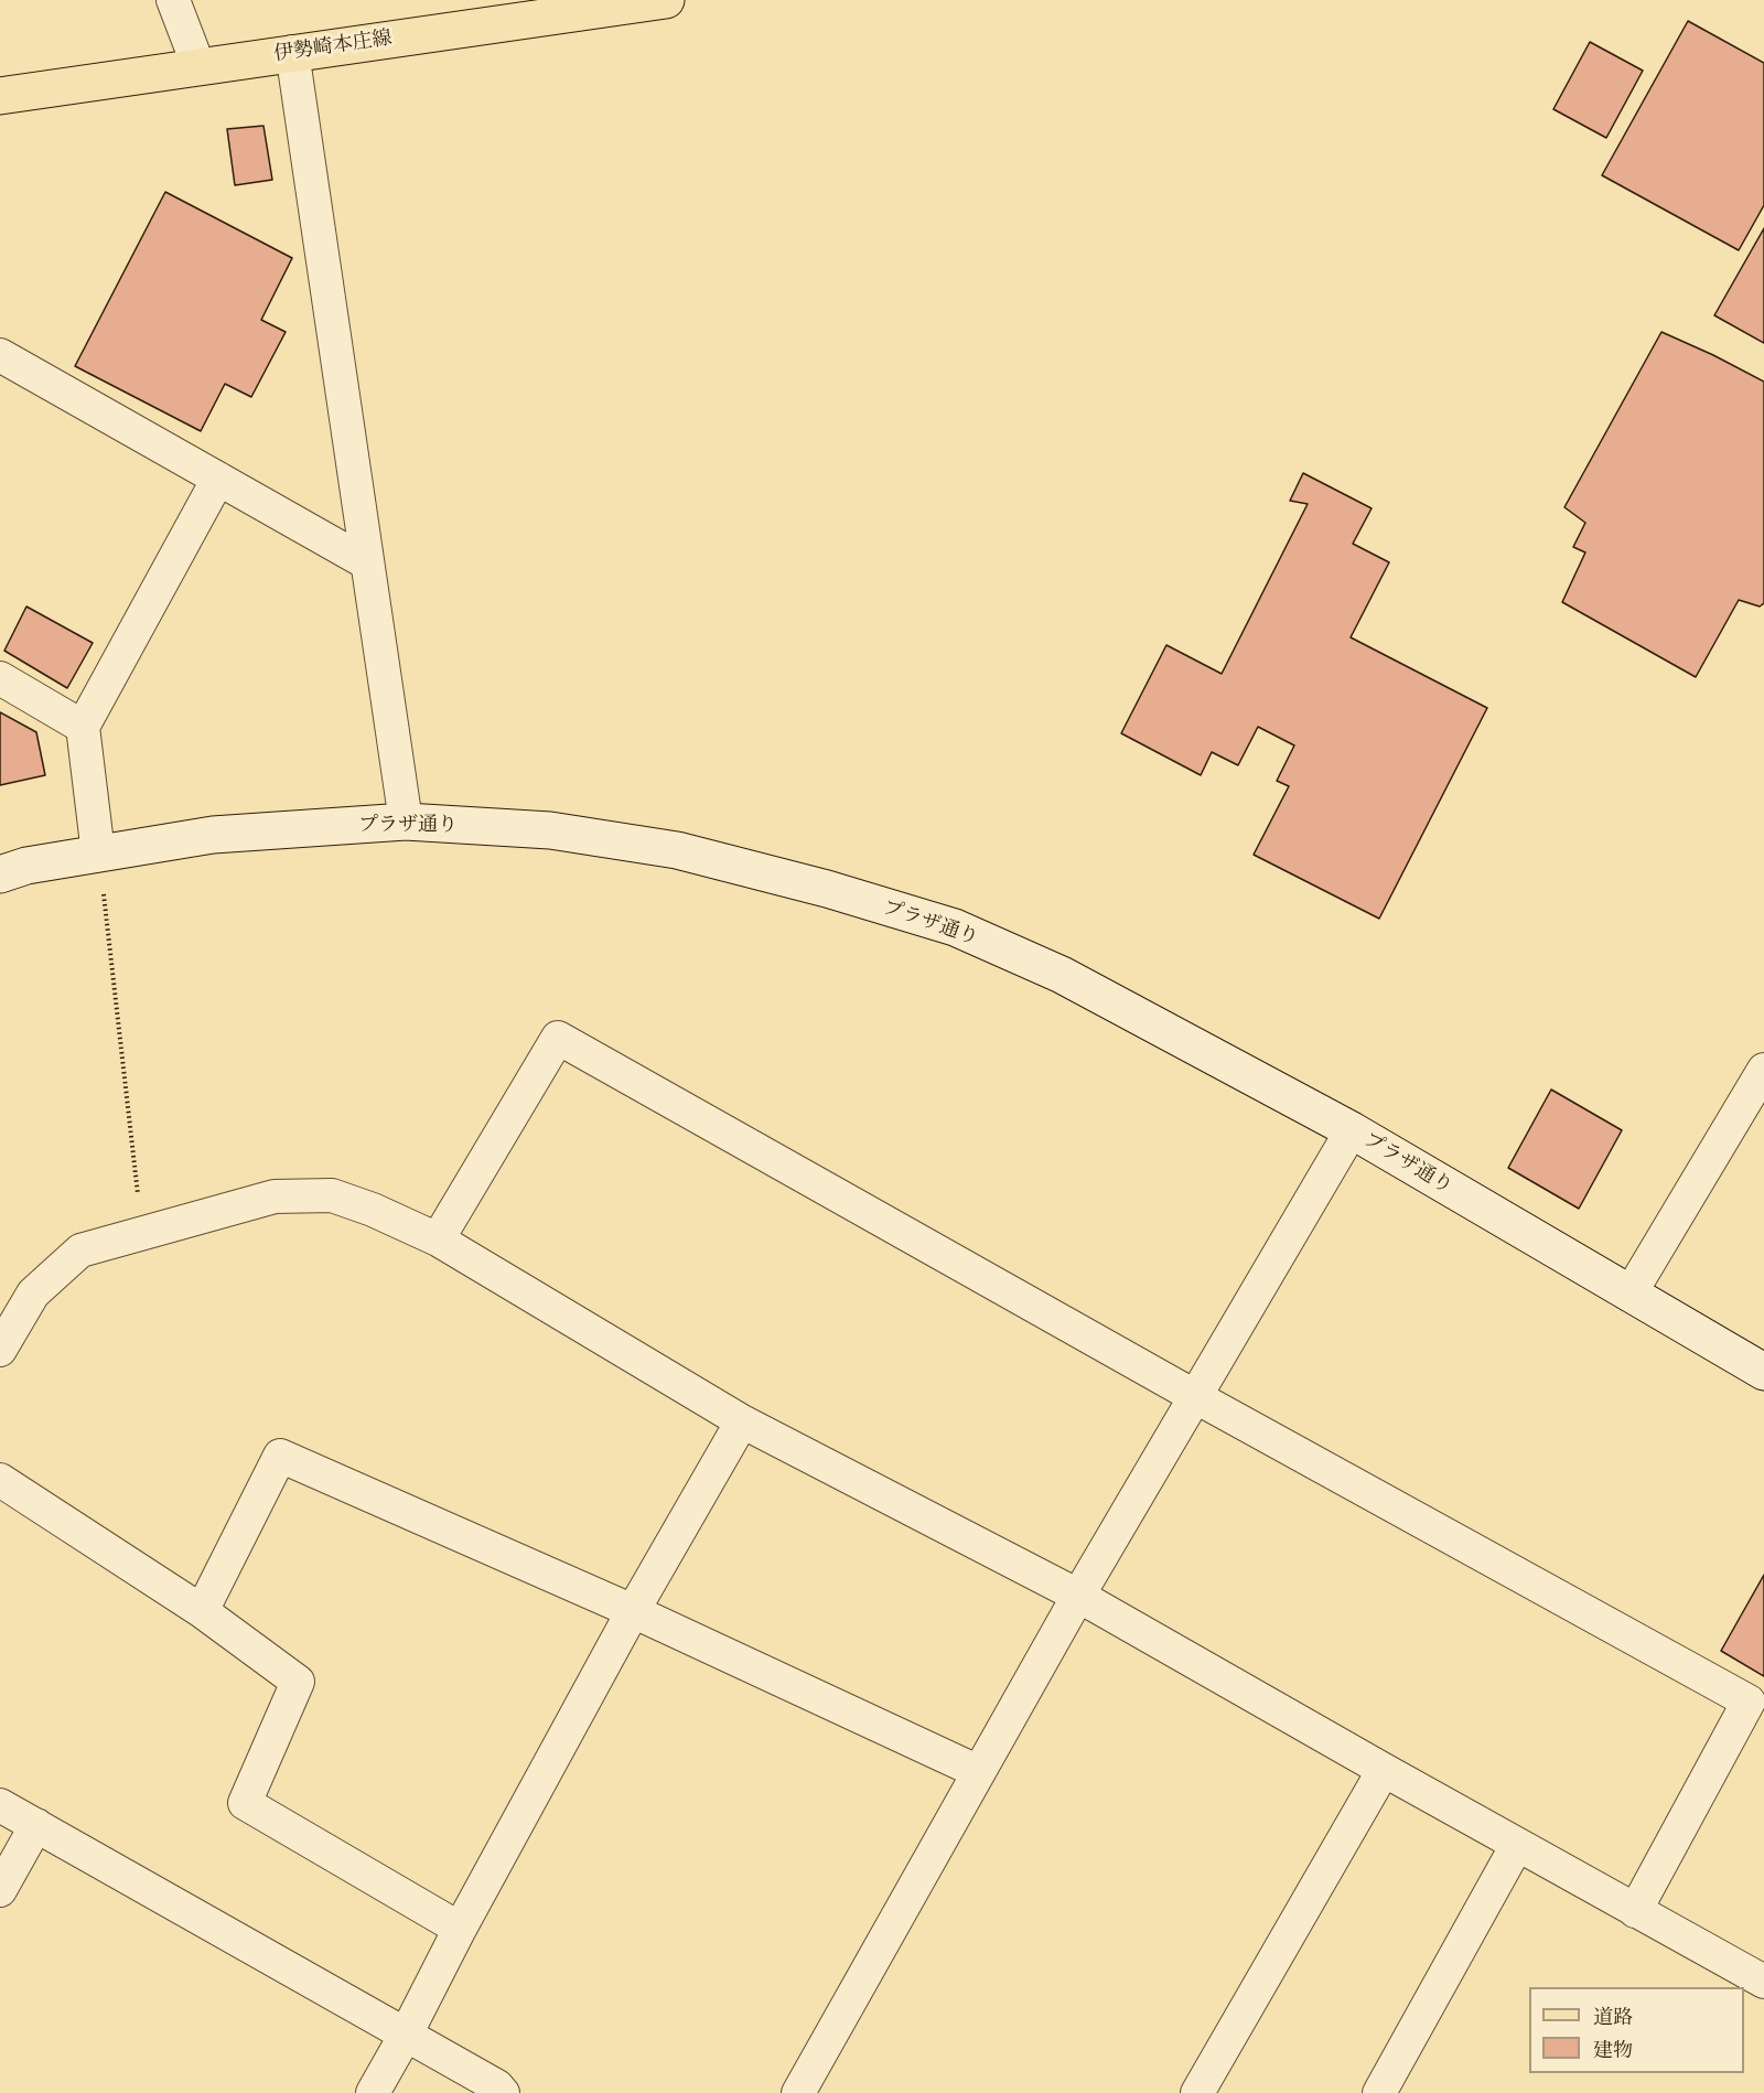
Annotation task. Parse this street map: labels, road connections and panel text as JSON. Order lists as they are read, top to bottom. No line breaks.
{"streets":{"main road":["伊勢崎本庄線"],"street":["プラザ通り"]},"legend":["道路","建物"]}
